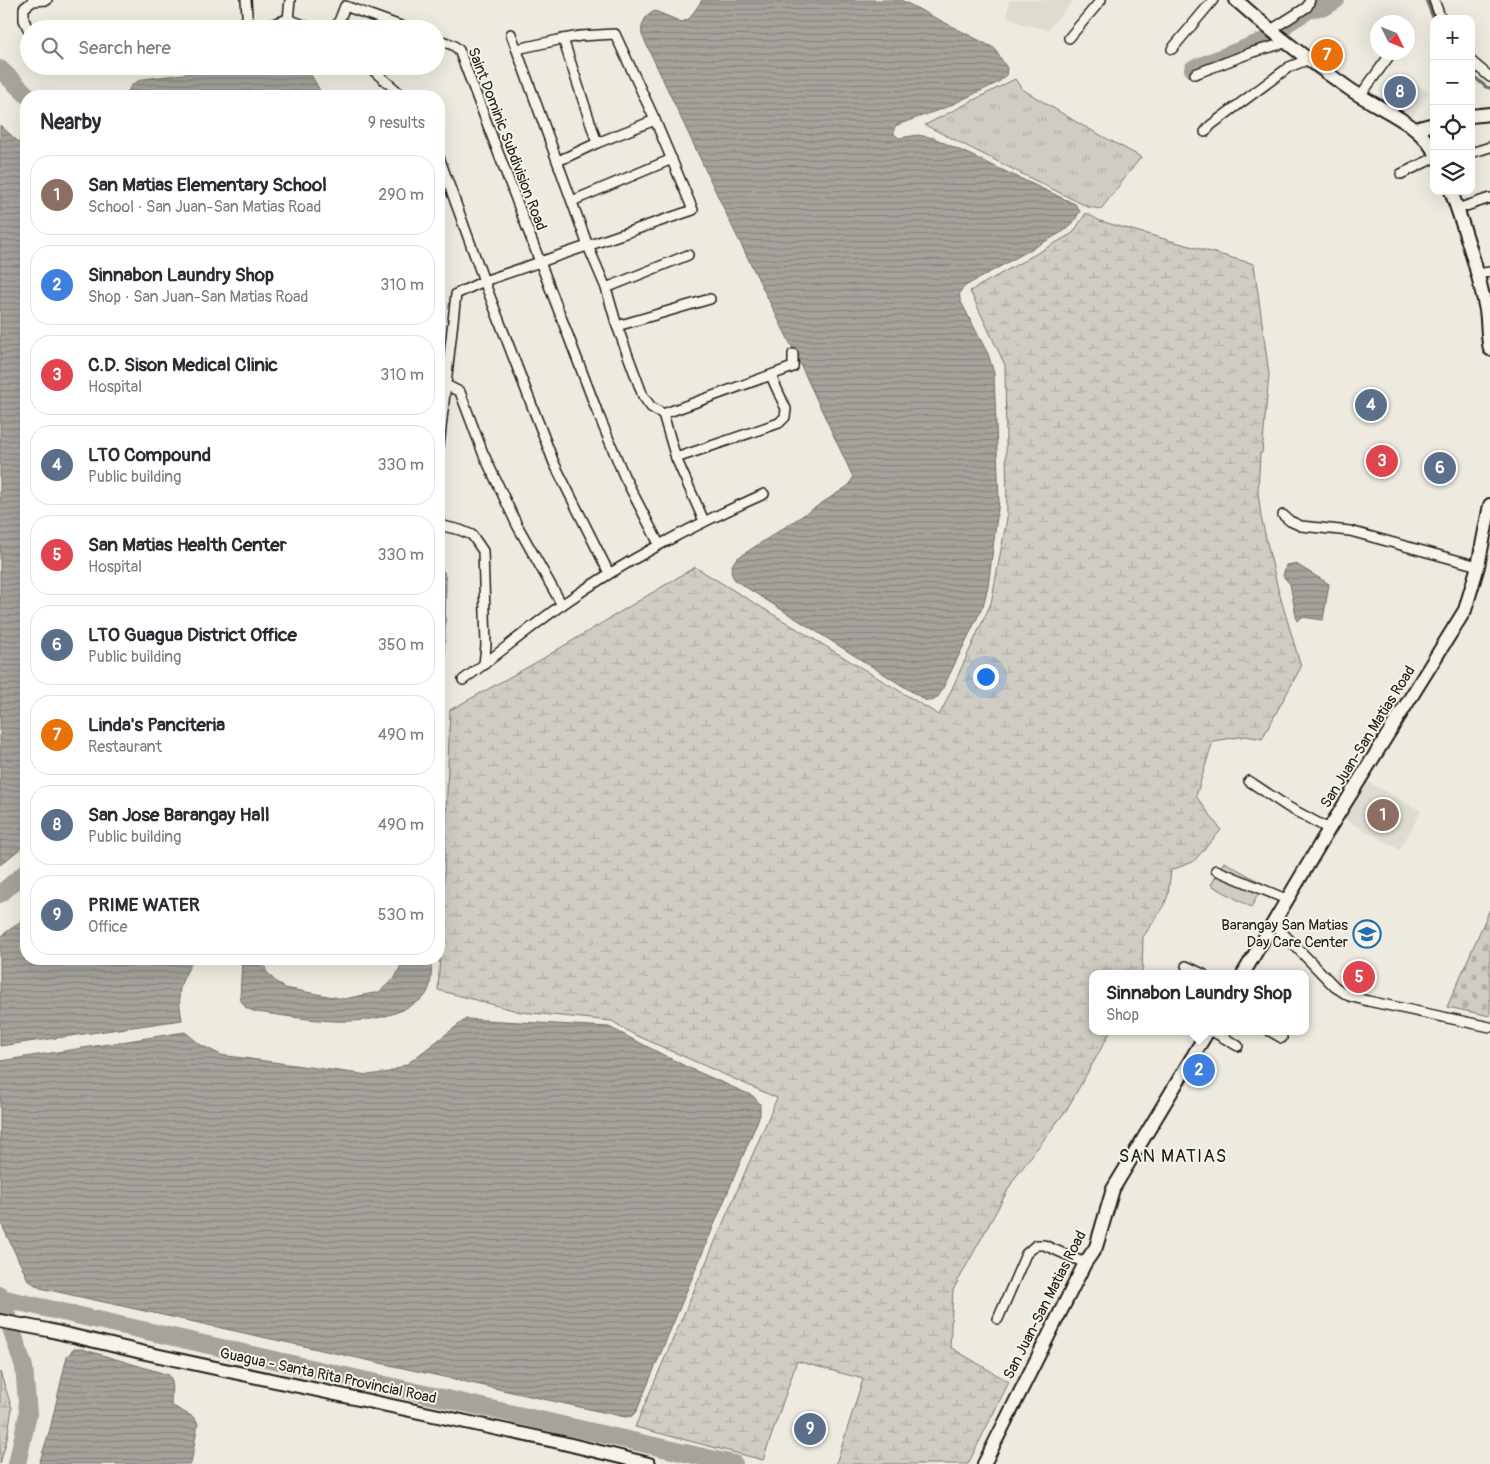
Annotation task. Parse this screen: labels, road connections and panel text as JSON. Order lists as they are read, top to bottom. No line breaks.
{"streets":{"street":["Saint Dominic Subdivision Road","San Juan-San Matias Road","Guagua - Santa Rita Provincial Road"]},"districts":["SAN MATIAS"],"places":{"school or university":["Barangay San Matias Day Care Center"]},"north":"bottom right","page":{"map_buttons":["+","−"],"search":"Search here","pins":["7","8","4","3","6","1","5","2","9"],"heading":["Nearby","9 results"],"list":[{"mark":"1","name":"San Matias Elementary School","note":"School · San Juan-San Matias Road","value":"290 m"},{"mark":"2","name":"Sinnabon Laundry Shop","note":"Shop · San Juan-San Matias Road","value":"310 m"},{"mark":"3","name":"C.D. Sison Medical Clinic","note":"Hospital","value":"310 m"},{"mark":"4","name":"LTO Compound","note":"Public building","value":"330 m"},{"mark":"5","name":"San Matias Health Center","note":"Hospital","value":"330 m"},{"mark":"6","name":"LTO Guagua District Office","note":"Public building","value":"350 m"},{"mark":"7","name":"Linda's Panciteria","note":"Restaurant","value":"490 m"},{"mark":"8","name":"San Jose Barangay Hall","note":"Public building","value":"490 m"},{"mark":"9","name":"PRIME WATER","note":"Office","value":"530 m"}],"popup":["Sinnabon Laundry Shop","Shop"]}}
